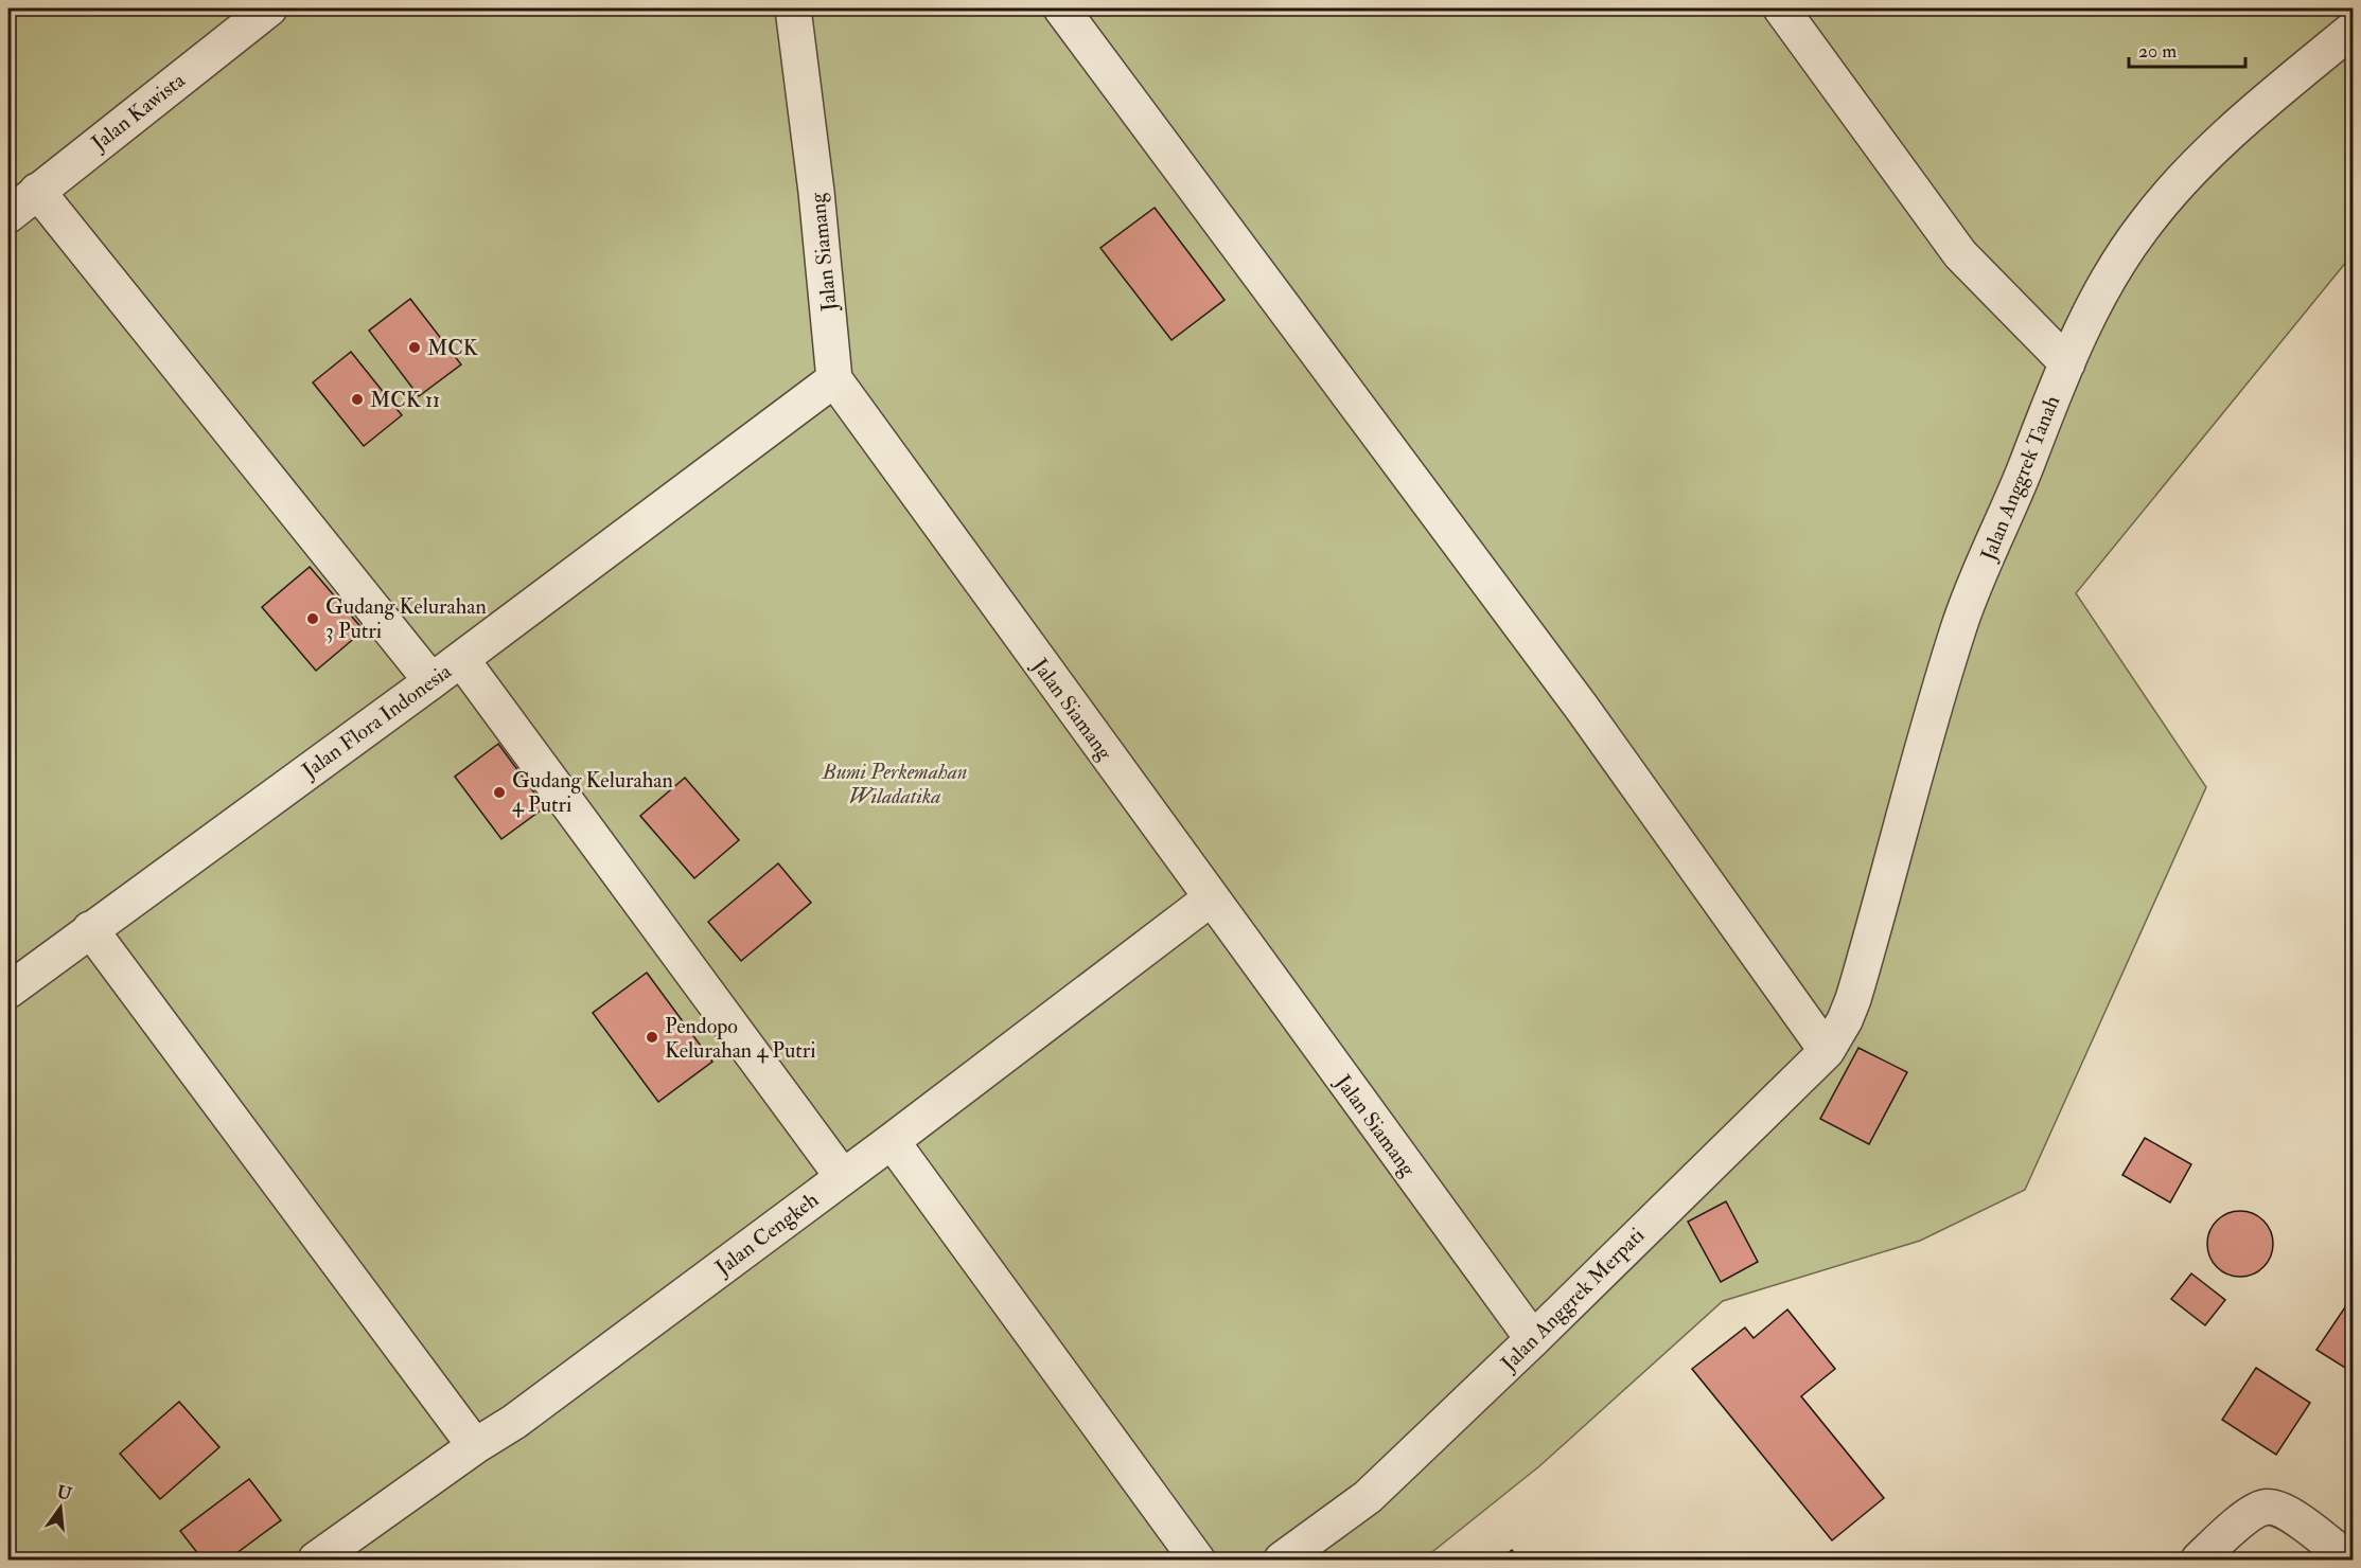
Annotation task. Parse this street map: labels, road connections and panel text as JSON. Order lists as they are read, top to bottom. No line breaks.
{"streets":{"street":["Jalan Kawista","Jalan Siamang","Jalan Anggrek Tanah","Jalan Flora Indonesia","Jalan Cengkeh","Jalan Anggrek Merpati"]},"crossings":[["Jalan Siamang","Jalan Flora Indonesia"],["Jalan Siamang","Jalan Cengkeh"],["Jalan Siamang","Jalan Anggrek Merpati"],["Jalan Anggrek Tanah","Jalan Anggrek Merpati"]],"parks":["Bumi Perkemahan Wiladatika"],"places":["MCK","MCK 11","Gudang Kelurahan 3 Putri","Gudang Kelurahan 4 Putri","Pendopo Kelurahan 4 Putri"],"scale_bar":"20 m","north":"top"}
